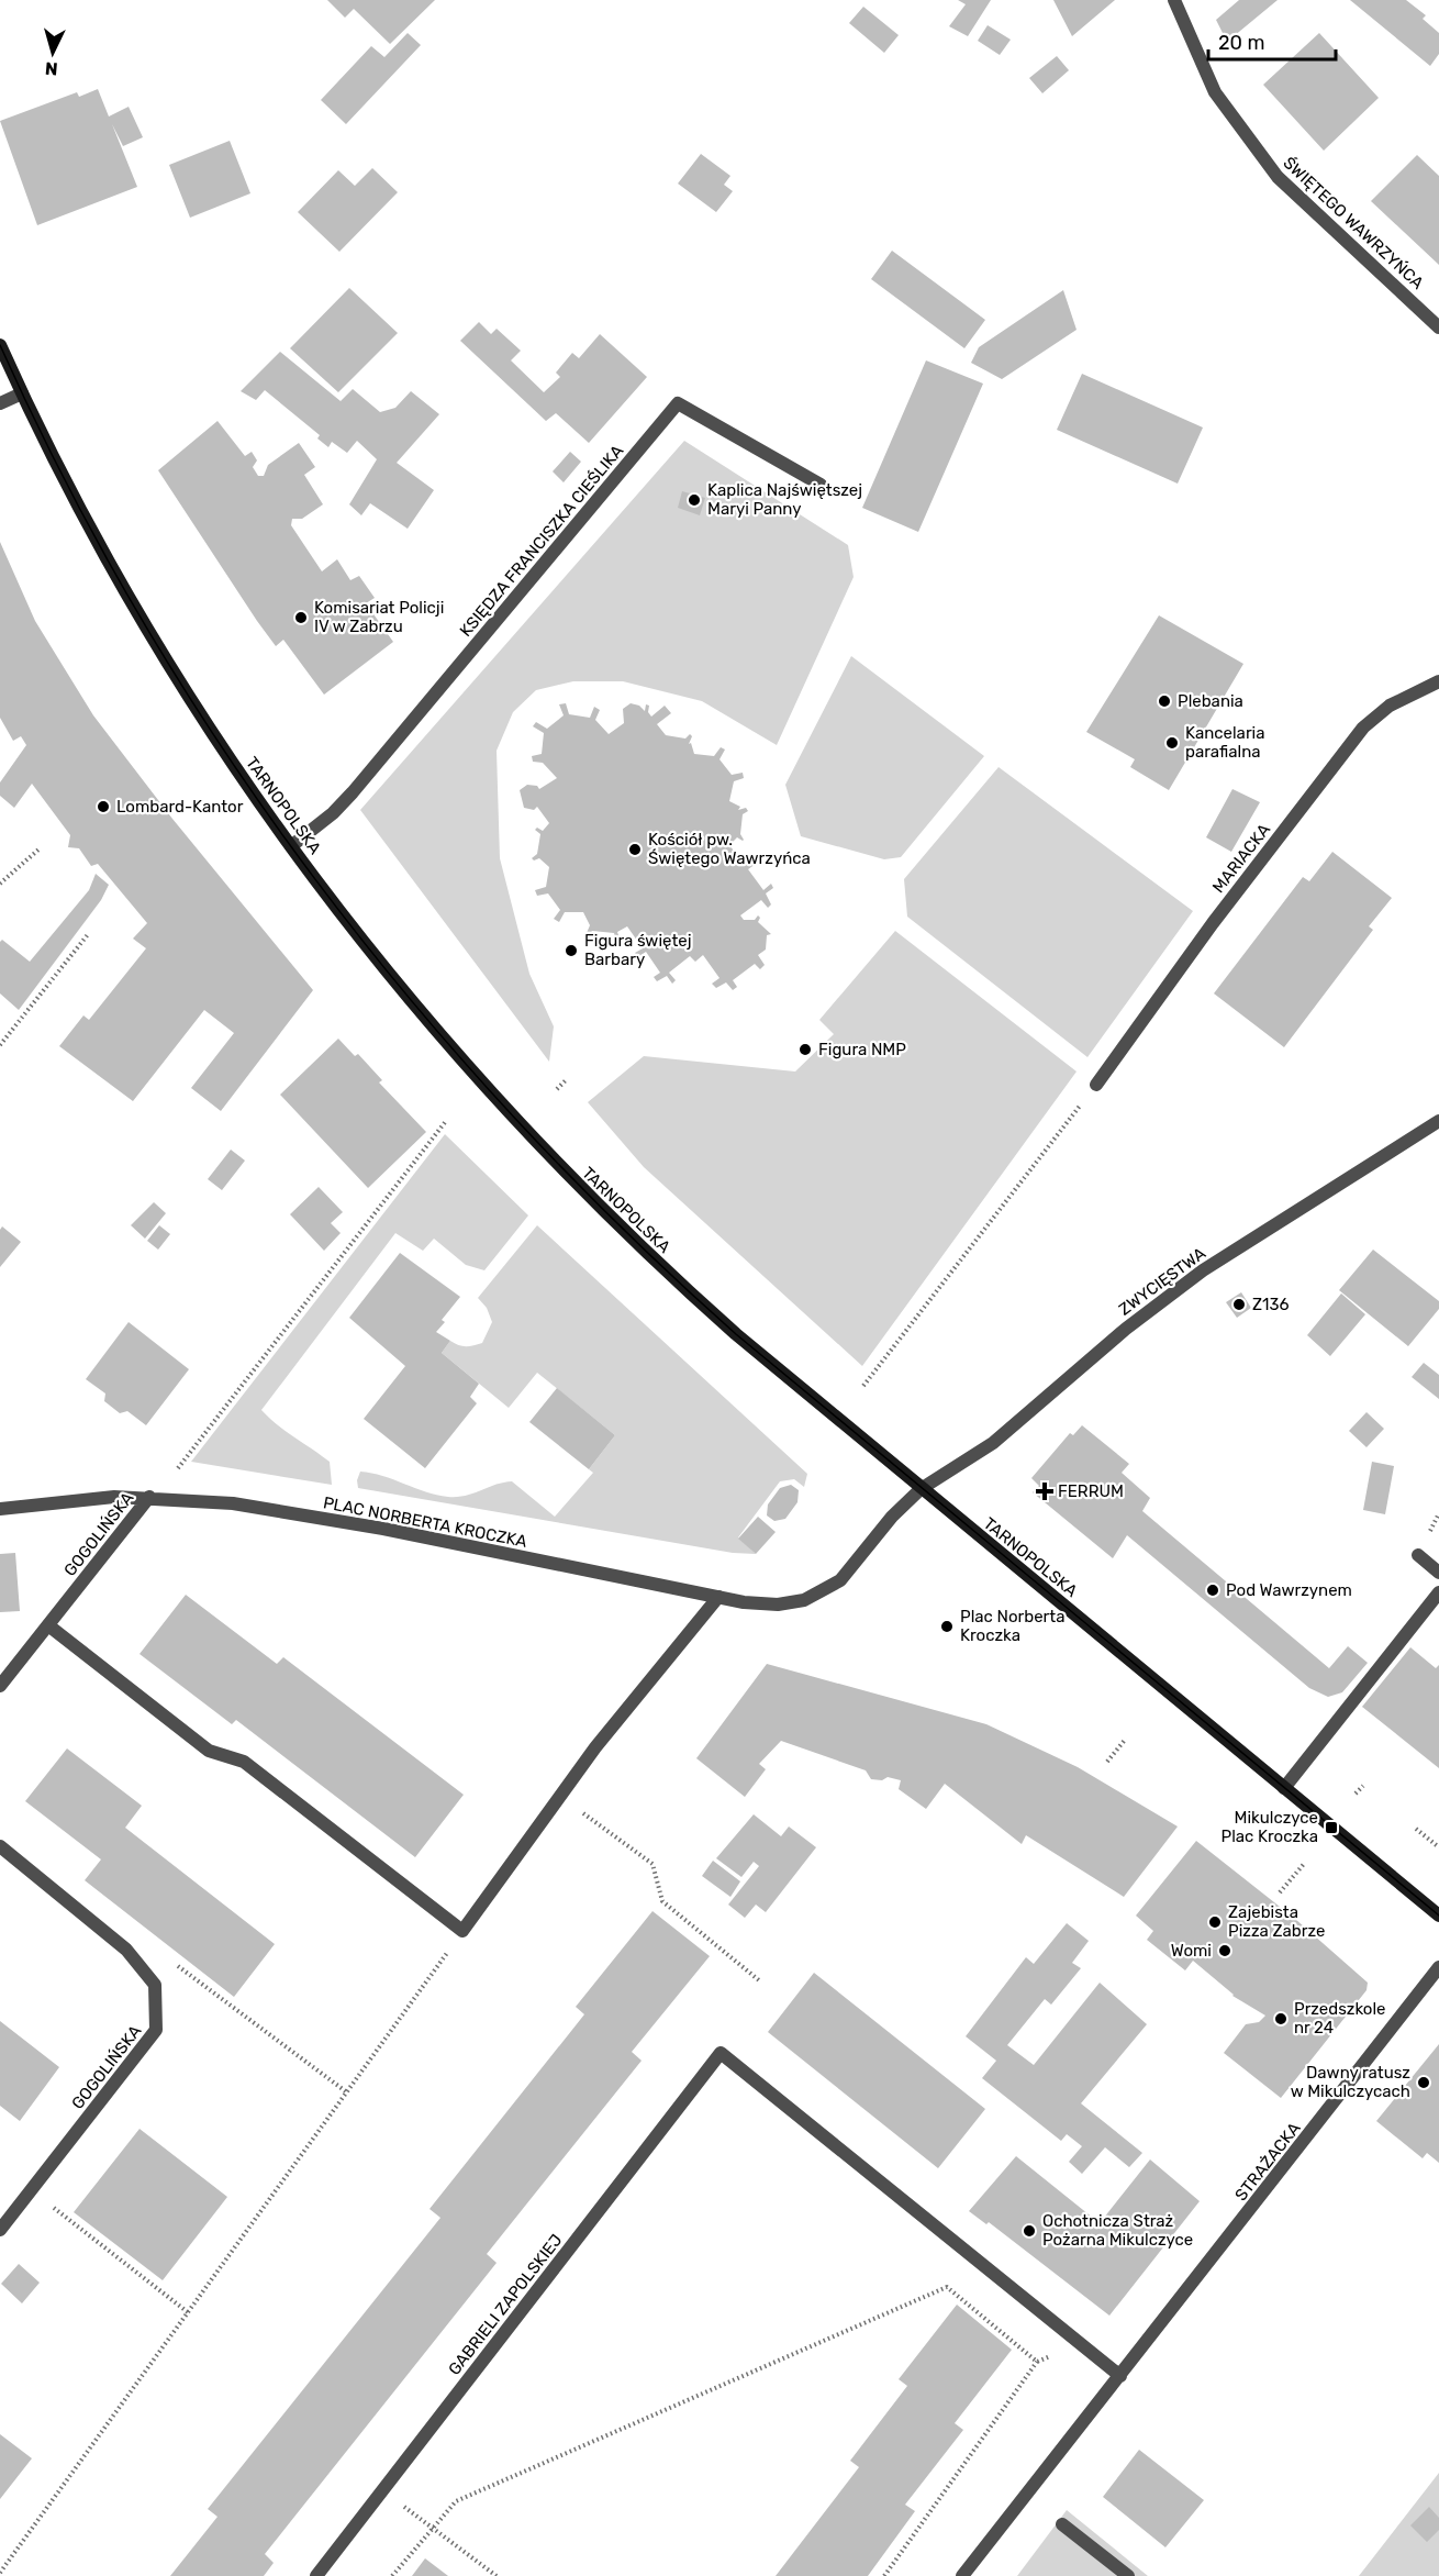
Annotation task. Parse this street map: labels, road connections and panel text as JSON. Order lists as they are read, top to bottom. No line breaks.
{"streets":{"main road":["TARNOPOLSKA"],"street":["ŚWIĘTEGO WAWRZYŃCA","KSIĘDZA FRANCISZKA CIEŚLIKA","MARIACKA","ZWYCIĘSTWA","PLAC NORBERTA KROCZKA","GOGOLIŃSKA","STRAŻACKA","GABRIELI ZAPOLSKIEJ"]},"crossings":[["KSIĘDZA FRANCISZKA CIEŚLIKA","TARNOPOLSKA"],["TARNOPOLSKA","ZWYCIĘSTWA"],["TARNOPOLSKA","PLAC NORBERTA KROCZKA"],["ZWYCIĘSTWA","PLAC NORBERTA KROCZKA"],["PLAC NORBERTA KROCZKA","GOGOLIŃSKA"],["STRAŻACKA","GABRIELI ZAPOLSKIEJ"]],"places":{"other":["Kaplica Najświętszej Maryi Panny","Komisariat Policji IV w Zabrzu","Plebania","Kancelaria parafialna","Lombard-Kantor","Kościół pw. Świętego Wawrzyńca","Figura świętej Barbary","Figura NMP","Z136","Pod Wawrzynem","Plac Norberta Kroczka","Zajebista Pizza Zabrze","Womi","Przedszkole nr 24","Dawny ratusz w Mikulczycach","Ochotnicza Straż Pożarna Mikulczyce"],"health":["FERRUM"],"transit":["Mikulczyce Plac Kroczka"]},"scale_bar":"20 m","north":"bottom"}
